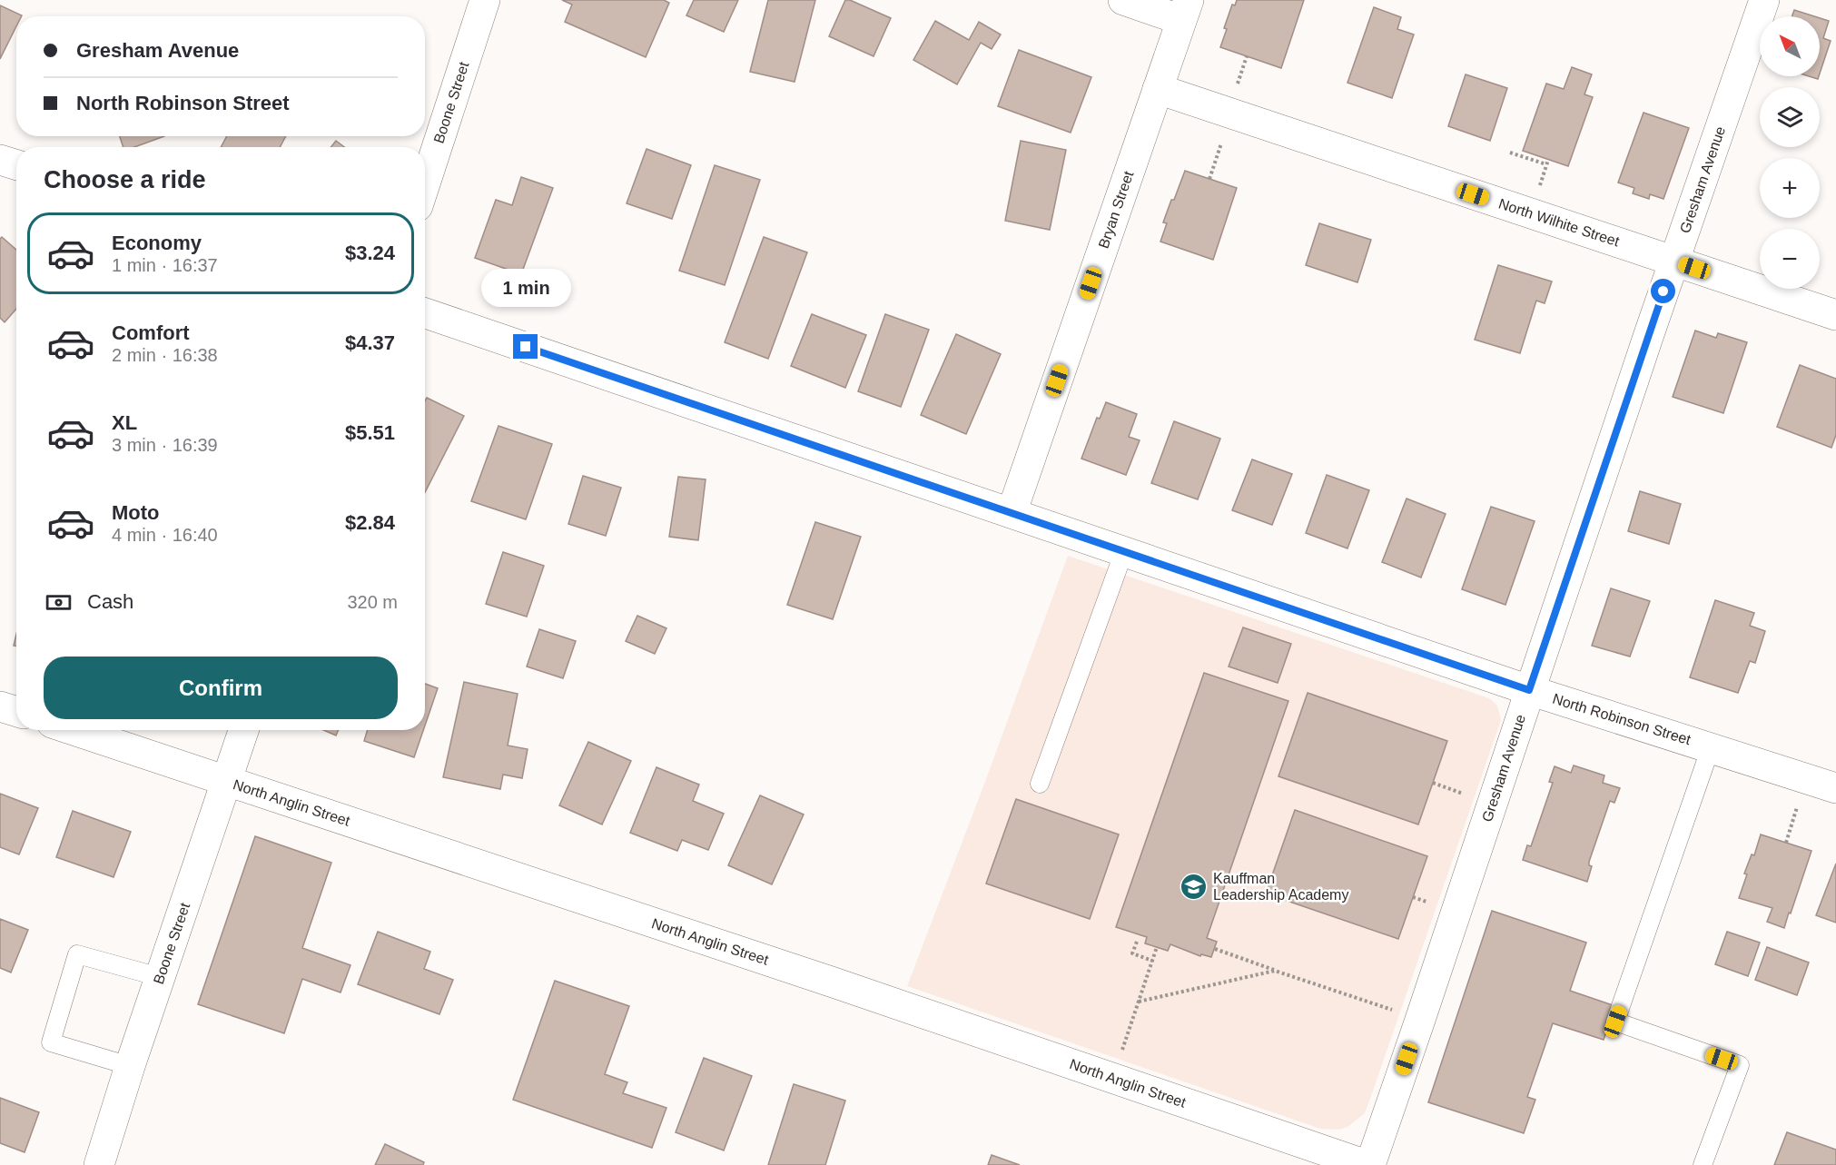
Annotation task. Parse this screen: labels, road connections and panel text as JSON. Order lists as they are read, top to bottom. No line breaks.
{"streets":{"street":["Boone Street","Gresham Avenue","Bryan Street","North Wilhite Street","North Robinson Street","North Anglin Street"]},"crossings":[["Boone Street","North Anglin Street"],["Gresham Avenue","North Wilhite Street"],["Gresham Avenue","North Robinson Street"],["Gresham Avenue","North Anglin Street"],["Bryan Street","North Wilhite Street"],["Bryan Street","North Robinson Street"]],"places":{"school or university":["Kauffman Leadership Academy"]},"north":"top left","page":{"map_buttons":["+","−"],"banner":["Gresham Avenue","North Robinson Street"],"heading":"Choose a ride","list":[{"name":"Economy","note":"1 min · 16:37","value":"$3.24"},{"name":"Comfort","note":"2 min · 16:38","value":"$4.37"},{"name":"XL","note":"3 min · 16:39","value":"$5.51"},{"name":"Moto","note":"4 min · 16:40","value":"$2.84"}],"bubble":"1 min","pay":["Cash","320 m"],"buttons":"Confirm"}}
